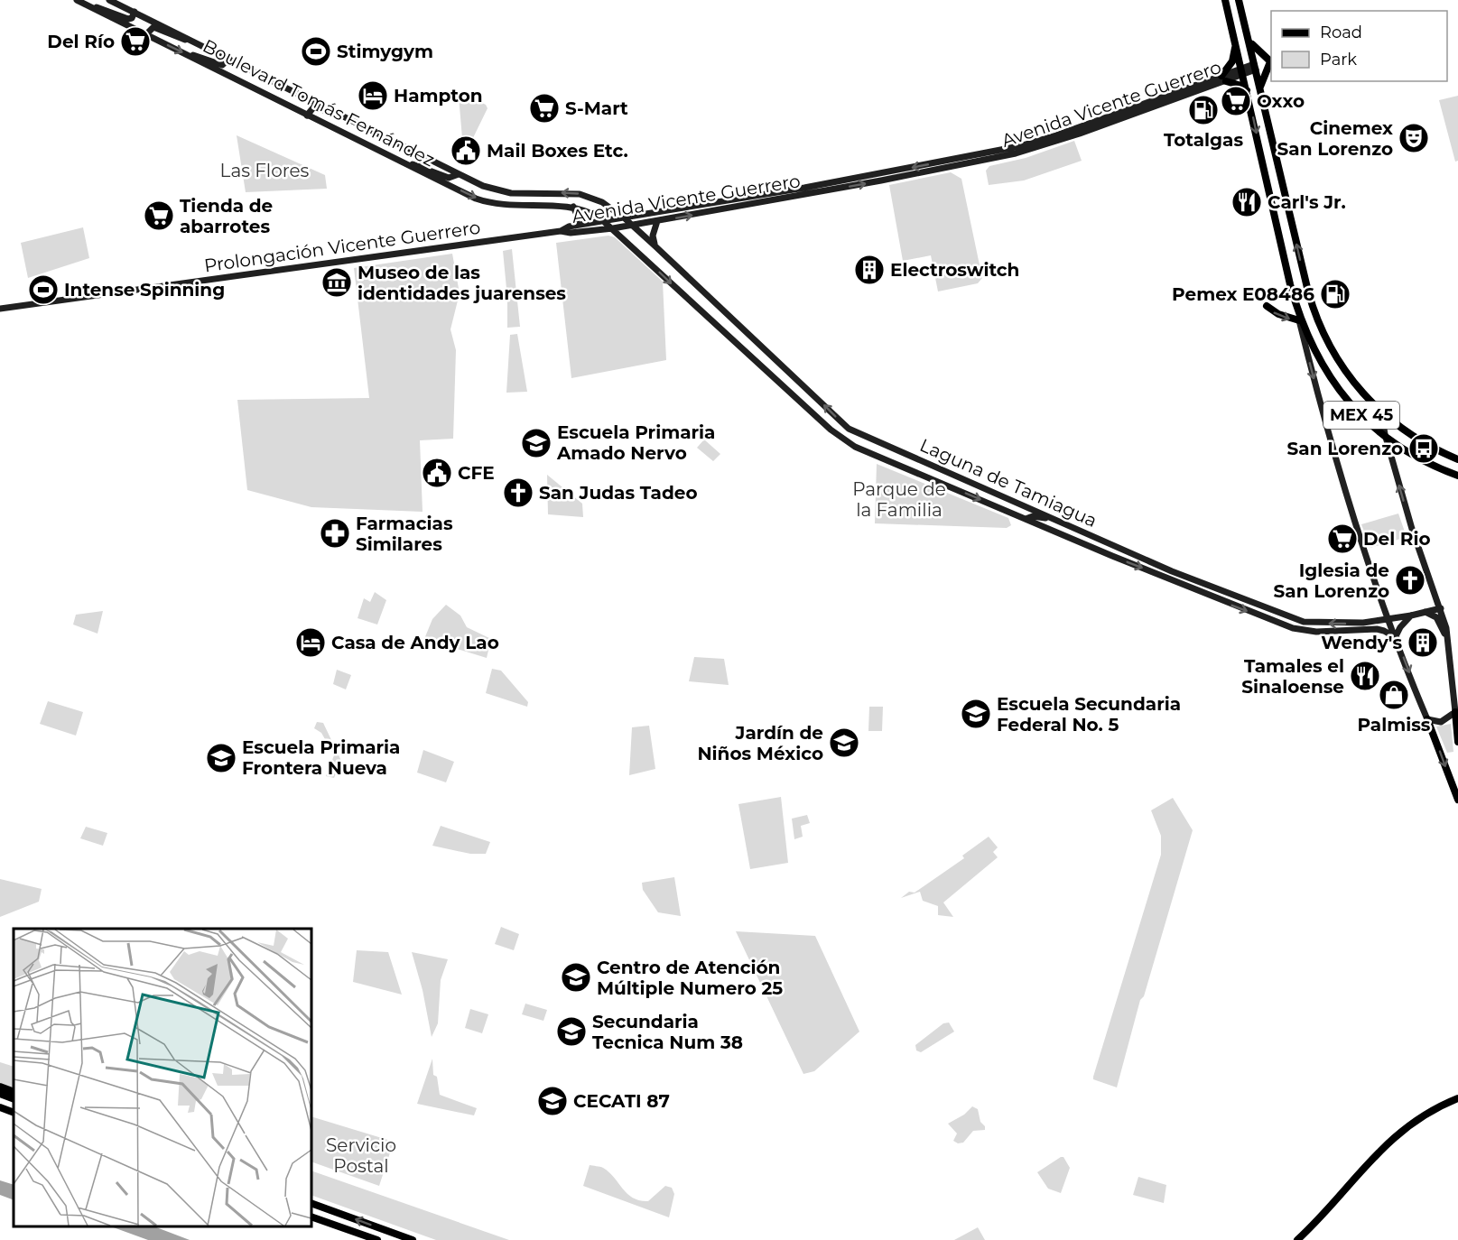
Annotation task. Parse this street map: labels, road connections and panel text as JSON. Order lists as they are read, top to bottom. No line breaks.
{"streets":{"main road":["Boulevard Tomás Fernández","Avenida Vicente Guerrero","Prolongación Vicente Guerrero","MEX 45","Laguna de Tamiagua"]},"crossings":[["Boulevard Tomás Fernández","Avenida Vicente Guerrero"],["Boulevard Tomás Fernández","Laguna de Tamiagua"],["Avenida Vicente Guerrero","Prolongación Vicente Guerrero"],["Avenida Vicente Guerrero","MEX 45"],["Avenida Vicente Guerrero","Laguna de Tamiagua"],["MEX 45","Laguna de Tamiagua"]],"parks":["Las Flores","Parque de la Familia","Servicio Postal"],"places":{"supermarket":["Del Río","Oxxo","S-Mart","Tienda de abarrotes","Del Rio"],"sports":["Stimygym","Intense Spinning"],"hotel":["Hampton","Casa de Andy Lao"],"fuel station":["Totalgas","Pemex E08486"],"theatre":["Cinemex San Lorenzo"],"public building":["Mail Boxes Etc.","CFE"],"restaurant":["Carl's Jr.","Tamales el Sinaloense"],"building":["Electroswitch","Wendy's"],"museum":["Museo de las identidades juarenses"],"school or university":["Escuela Primaria Amado Nervo","Escuela Secundaria Federal No. 5","Jardín de Niños México","Escuela Primaria Frontera Nueva","Centro de Atención Múltiple Numero 25","Secundaria Tecnica Num 38","CECATI 87"],"bus stop":["San Lorenzo"],"church":["San Judas Tadeo","Iglesia de San Lorenzo"],"pharmacy":["Farmacias Similares"],"shop":["Palmiss"]},"legend":["Road","Park"]}
